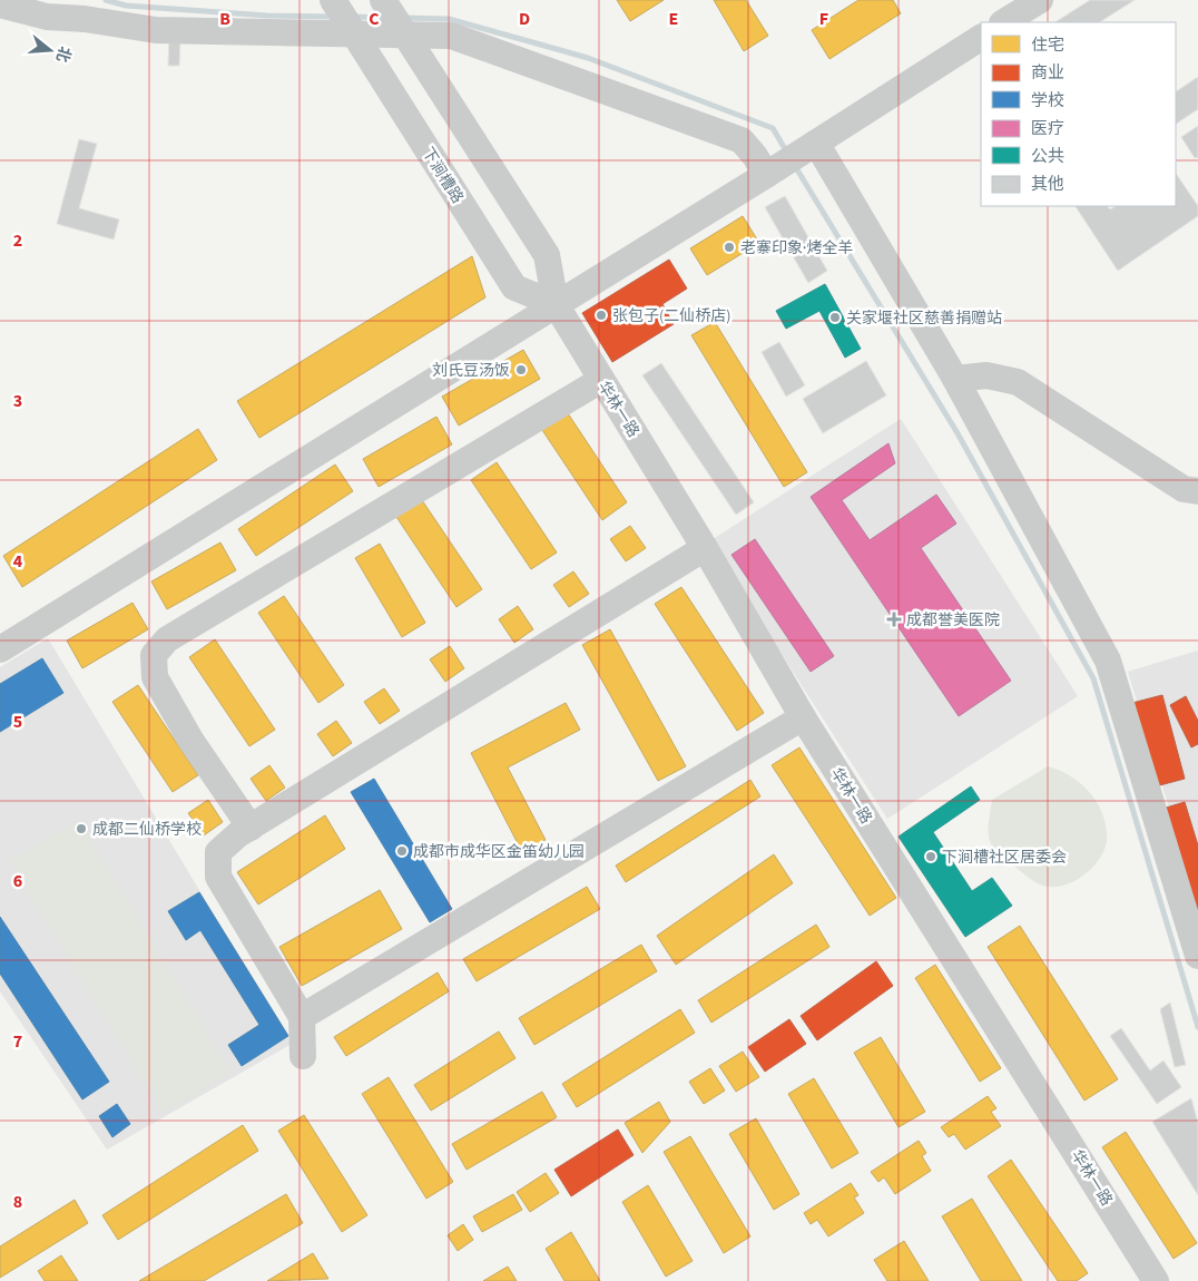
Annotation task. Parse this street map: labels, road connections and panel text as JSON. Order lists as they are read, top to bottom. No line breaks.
{"streets":{"street":["下涧槽路","华林一路"]},"crossings":[["下涧槽路","华林一路"]],"places":{"other":["老寨印象·烤全羊","张包子(二仙桥店)","关家堰社区慈善捐赠站","刘氏豆汤饭","成都二仙桥学校","成都市成华区金笛幼儿园","下涧槽社区居委会"],"health":["成都誉美医院"]},"legend":["住宅","商业","学校","医疗","公共","其他"],"north":"right","grid":{"columns":["B","C","D","E","F"],"rows":["2","3","4","5","6","7","8"]}}
